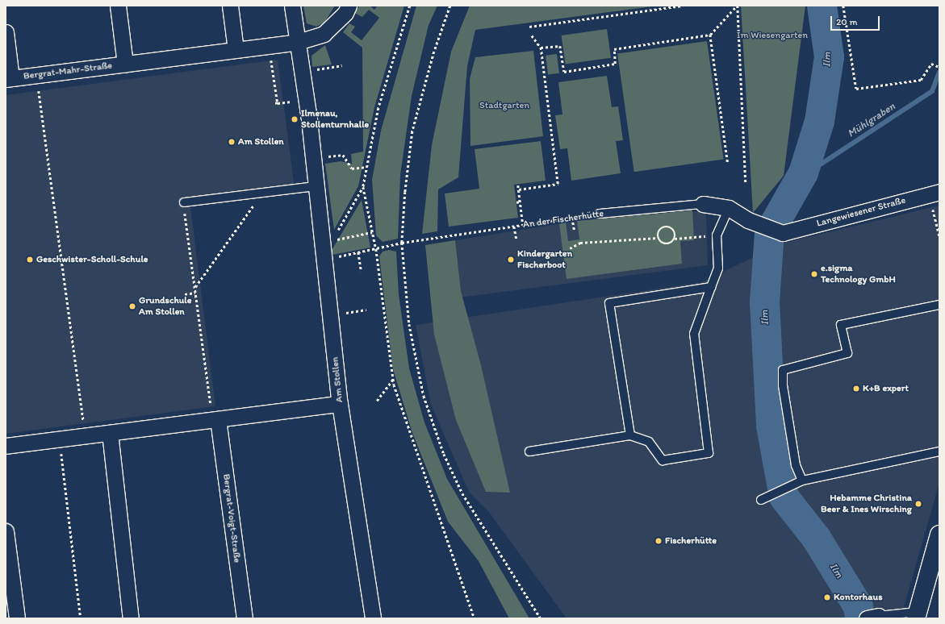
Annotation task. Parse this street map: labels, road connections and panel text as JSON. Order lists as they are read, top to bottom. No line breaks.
{"streets":{"street":["Bergrat-Mahr-Straße","Langewiesener Straße","An der Fischerhütte","Am Stollen","Bergrat-Voigt-Straße"]},"crossings":[["Bergrat-Mahr-Straße","Am Stollen"],["Langewiesener Straße","An der Fischerhütte"],["An der Fischerhütte","Am Stollen"]],"water":["Ilm","Mühlgraben"],"parks":["Im Wiesengarten","Stadtgarten"],"places":["Ilmenau, Stollenturnhalle","Am Stollen","Geschwister-Scholl-Schule","Kindergarten Fischerboot","e.sigma Technology GmbH","Grundschule Am Stollen","K+B expert","Hebamme Christina Beer & Ines Wirsching","Fischerhütte","Kontorhaus"],"scale_bar":"20 m"}
